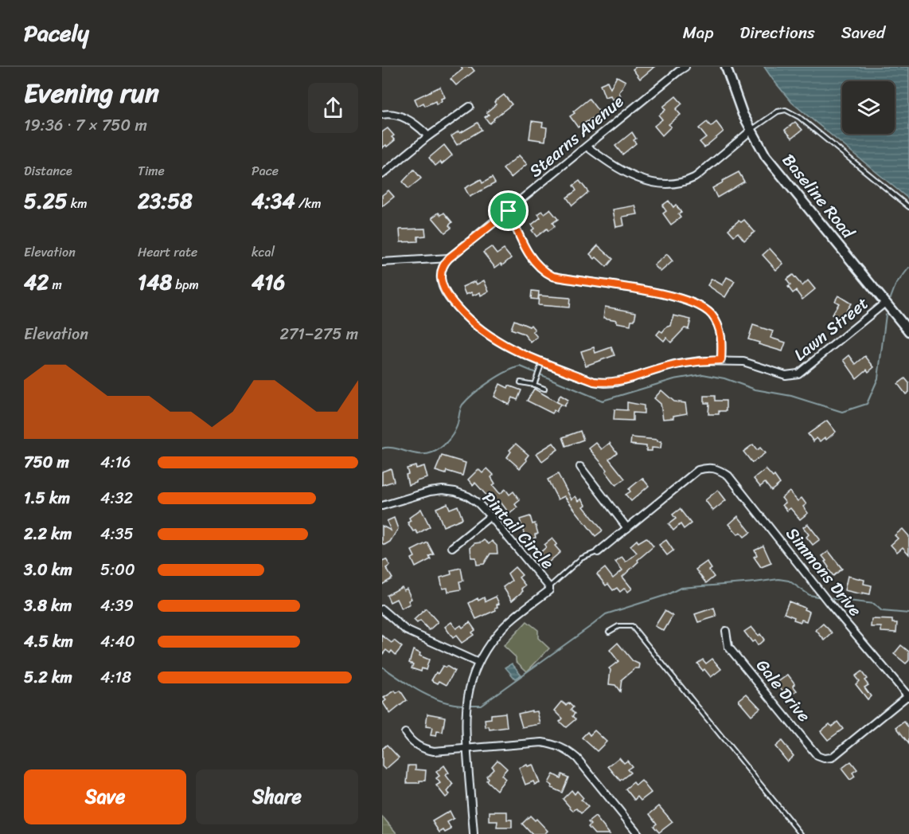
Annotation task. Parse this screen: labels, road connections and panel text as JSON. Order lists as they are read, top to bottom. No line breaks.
{"streets":{"street":["Stearns Avenue","Baseline Road","Lawn Street","Pintail Circle","Simmons Drive","Gale Drive"]},"crossings":[["Baseline Road","Lawn Street"],["Simmons Drive","Gale Drive"]],"page":{"header":"Pacely","nav":["Map","Directions","Saved"],"heading":["Evening run","19:36 · 7 × 750 m"],"stats":[["Distance","5.25 km"],["Time","23:58"],["Pace","4:34 /km"],["Elevation","42 m"],["Heart rate","148 bpm"],["kcal","416"]],"chart":["Elevation","271–275 m"],"list":[{"name":"750 m","note":"4:16"},{"name":"1.5 km","note":"4:32"},{"name":"2.2 km","note":"4:35"},{"name":"3.0 km","note":"5:00"},{"name":"3.8 km","note":"4:39"},{"name":"4.5 km","note":"4:40"},{"name":"5.2 km","note":"4:18"}],"buttons":["Save","Share"]}}
